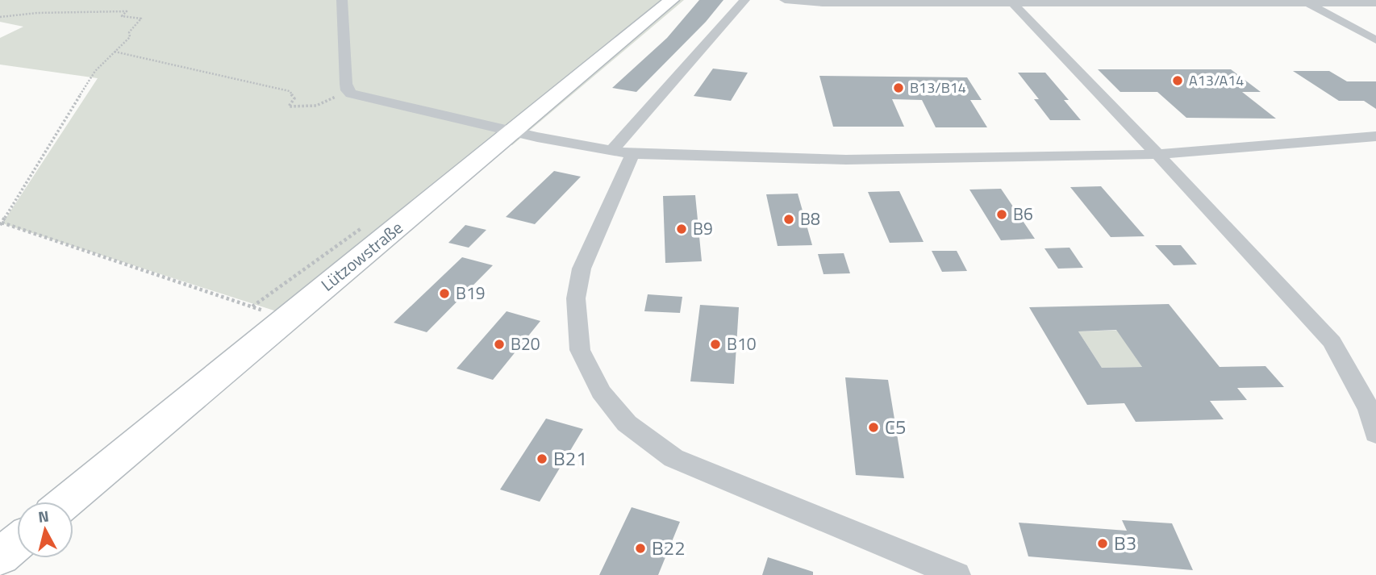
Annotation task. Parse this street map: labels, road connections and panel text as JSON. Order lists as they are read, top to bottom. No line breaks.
{"streets":{"street":["Lützowstraße"]},"places":["A13/A14","B13/B14","B6","B8","B9","B19","B20","B10","C5","B21","B3","B22"],"north":"top"}
